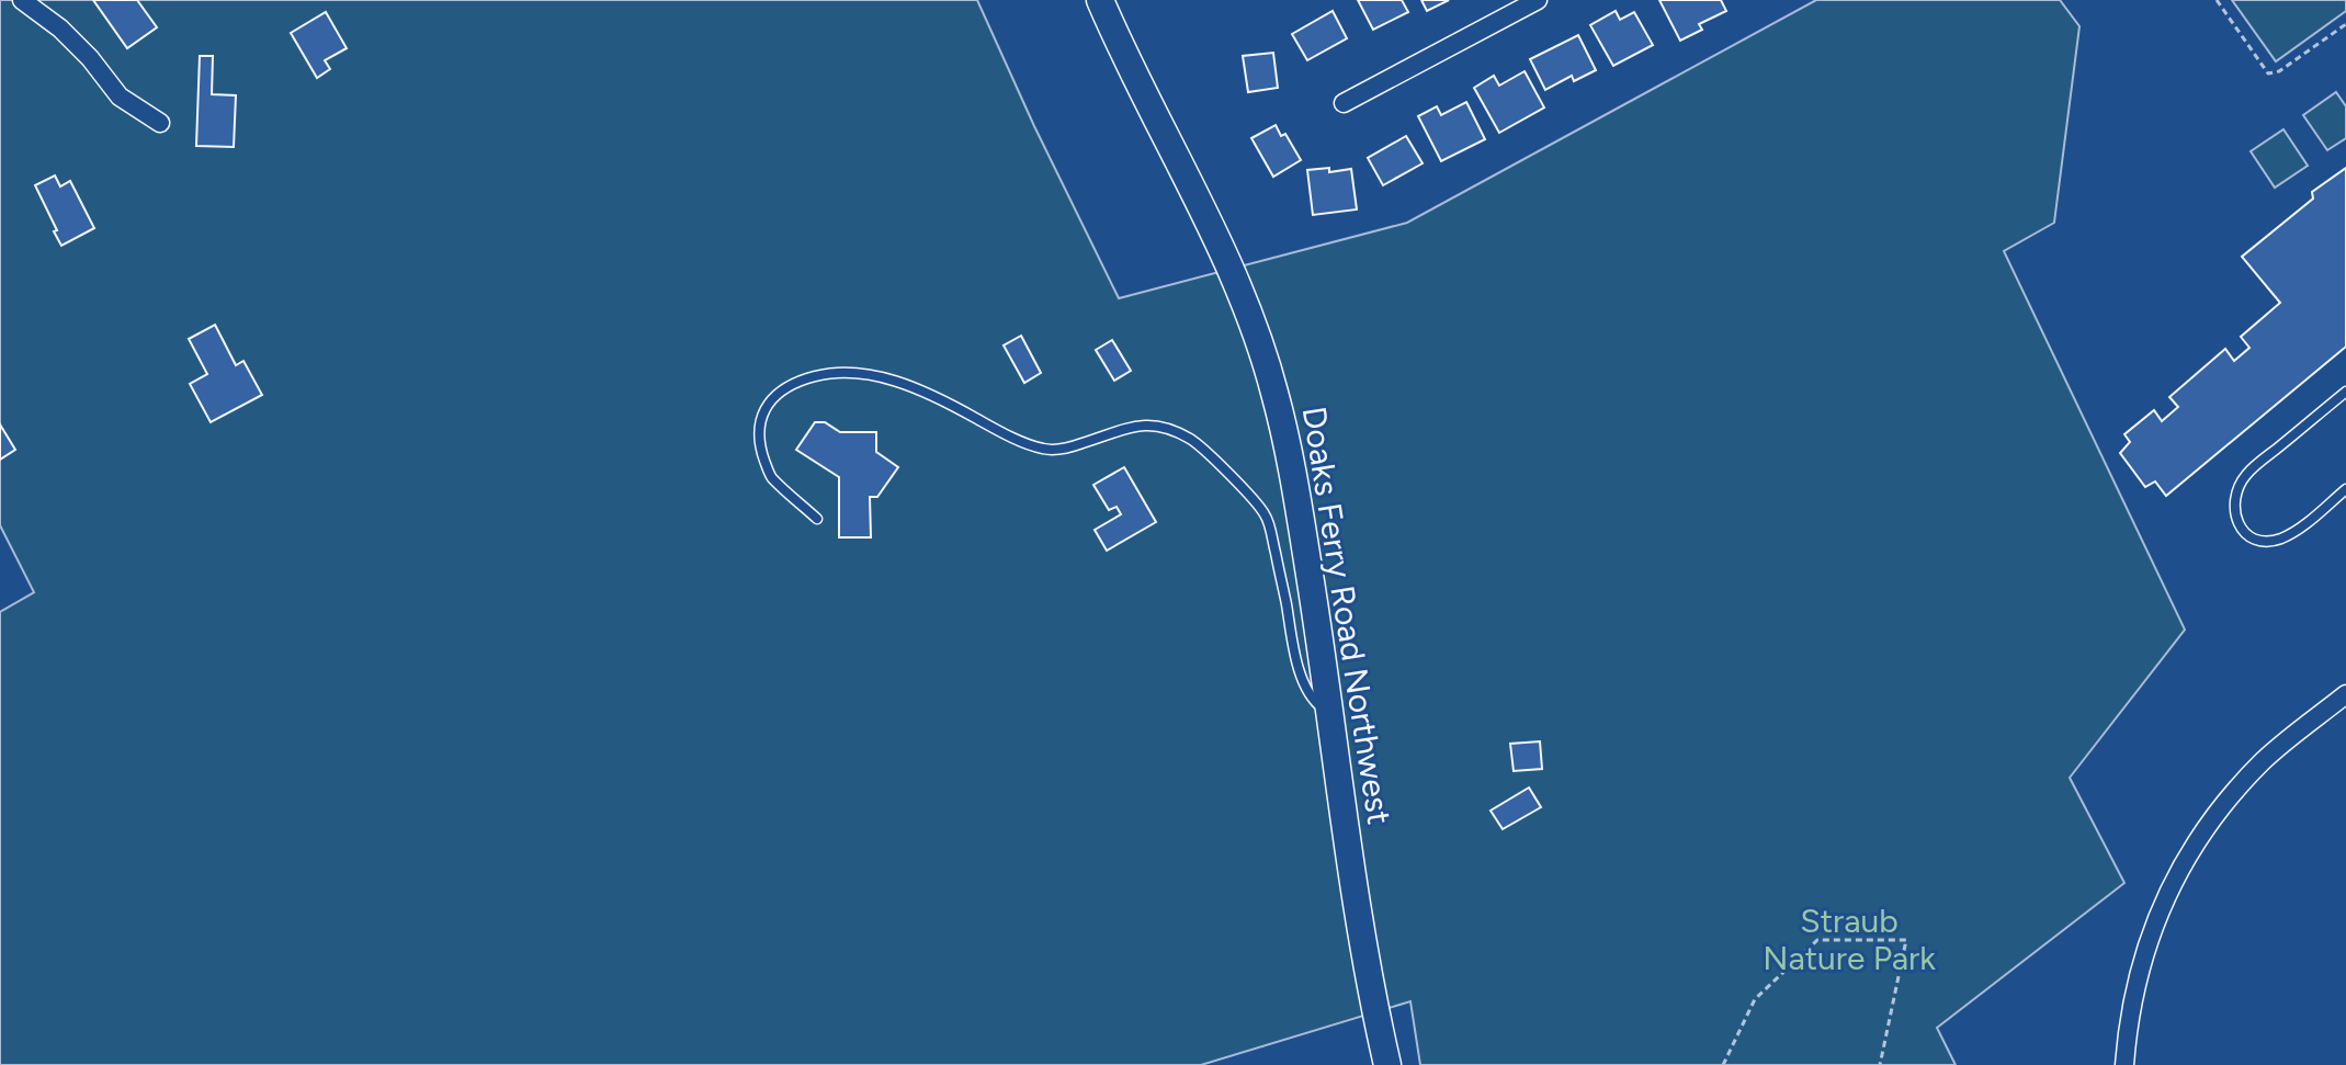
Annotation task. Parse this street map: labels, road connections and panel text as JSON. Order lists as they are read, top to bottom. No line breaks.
{"streets":{"main road":["Doaks Ferry Road Northwest"]},"parks":["Straub Nature Park"]}
